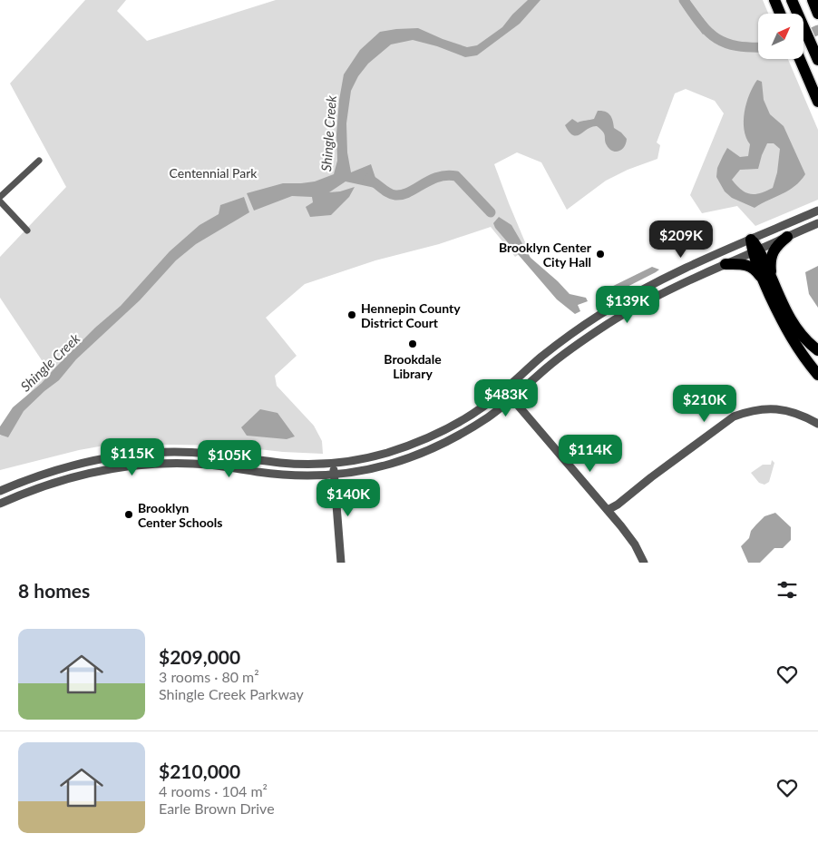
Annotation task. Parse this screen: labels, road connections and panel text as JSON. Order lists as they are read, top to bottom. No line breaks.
{"water":["Shingle Creek"],"parks":["Centennial Park"],"places":["Brooklyn Center City Hall","Hennepin County District Court","Brookdale Library","Brooklyn Center Schools"],"north":"top right","page":{"price":["$209K","$139K","$483K","$210K","$114K","$115K","$105K","$140K"],"heading":"8 homes","list":[{"name":"$209,000","note":"3 rooms · 80 m² · Shingle Creek Parkway"},{"name":"$210,000","note":"4 rooms · 104 m² · Earle Brown Drive"}]}}
